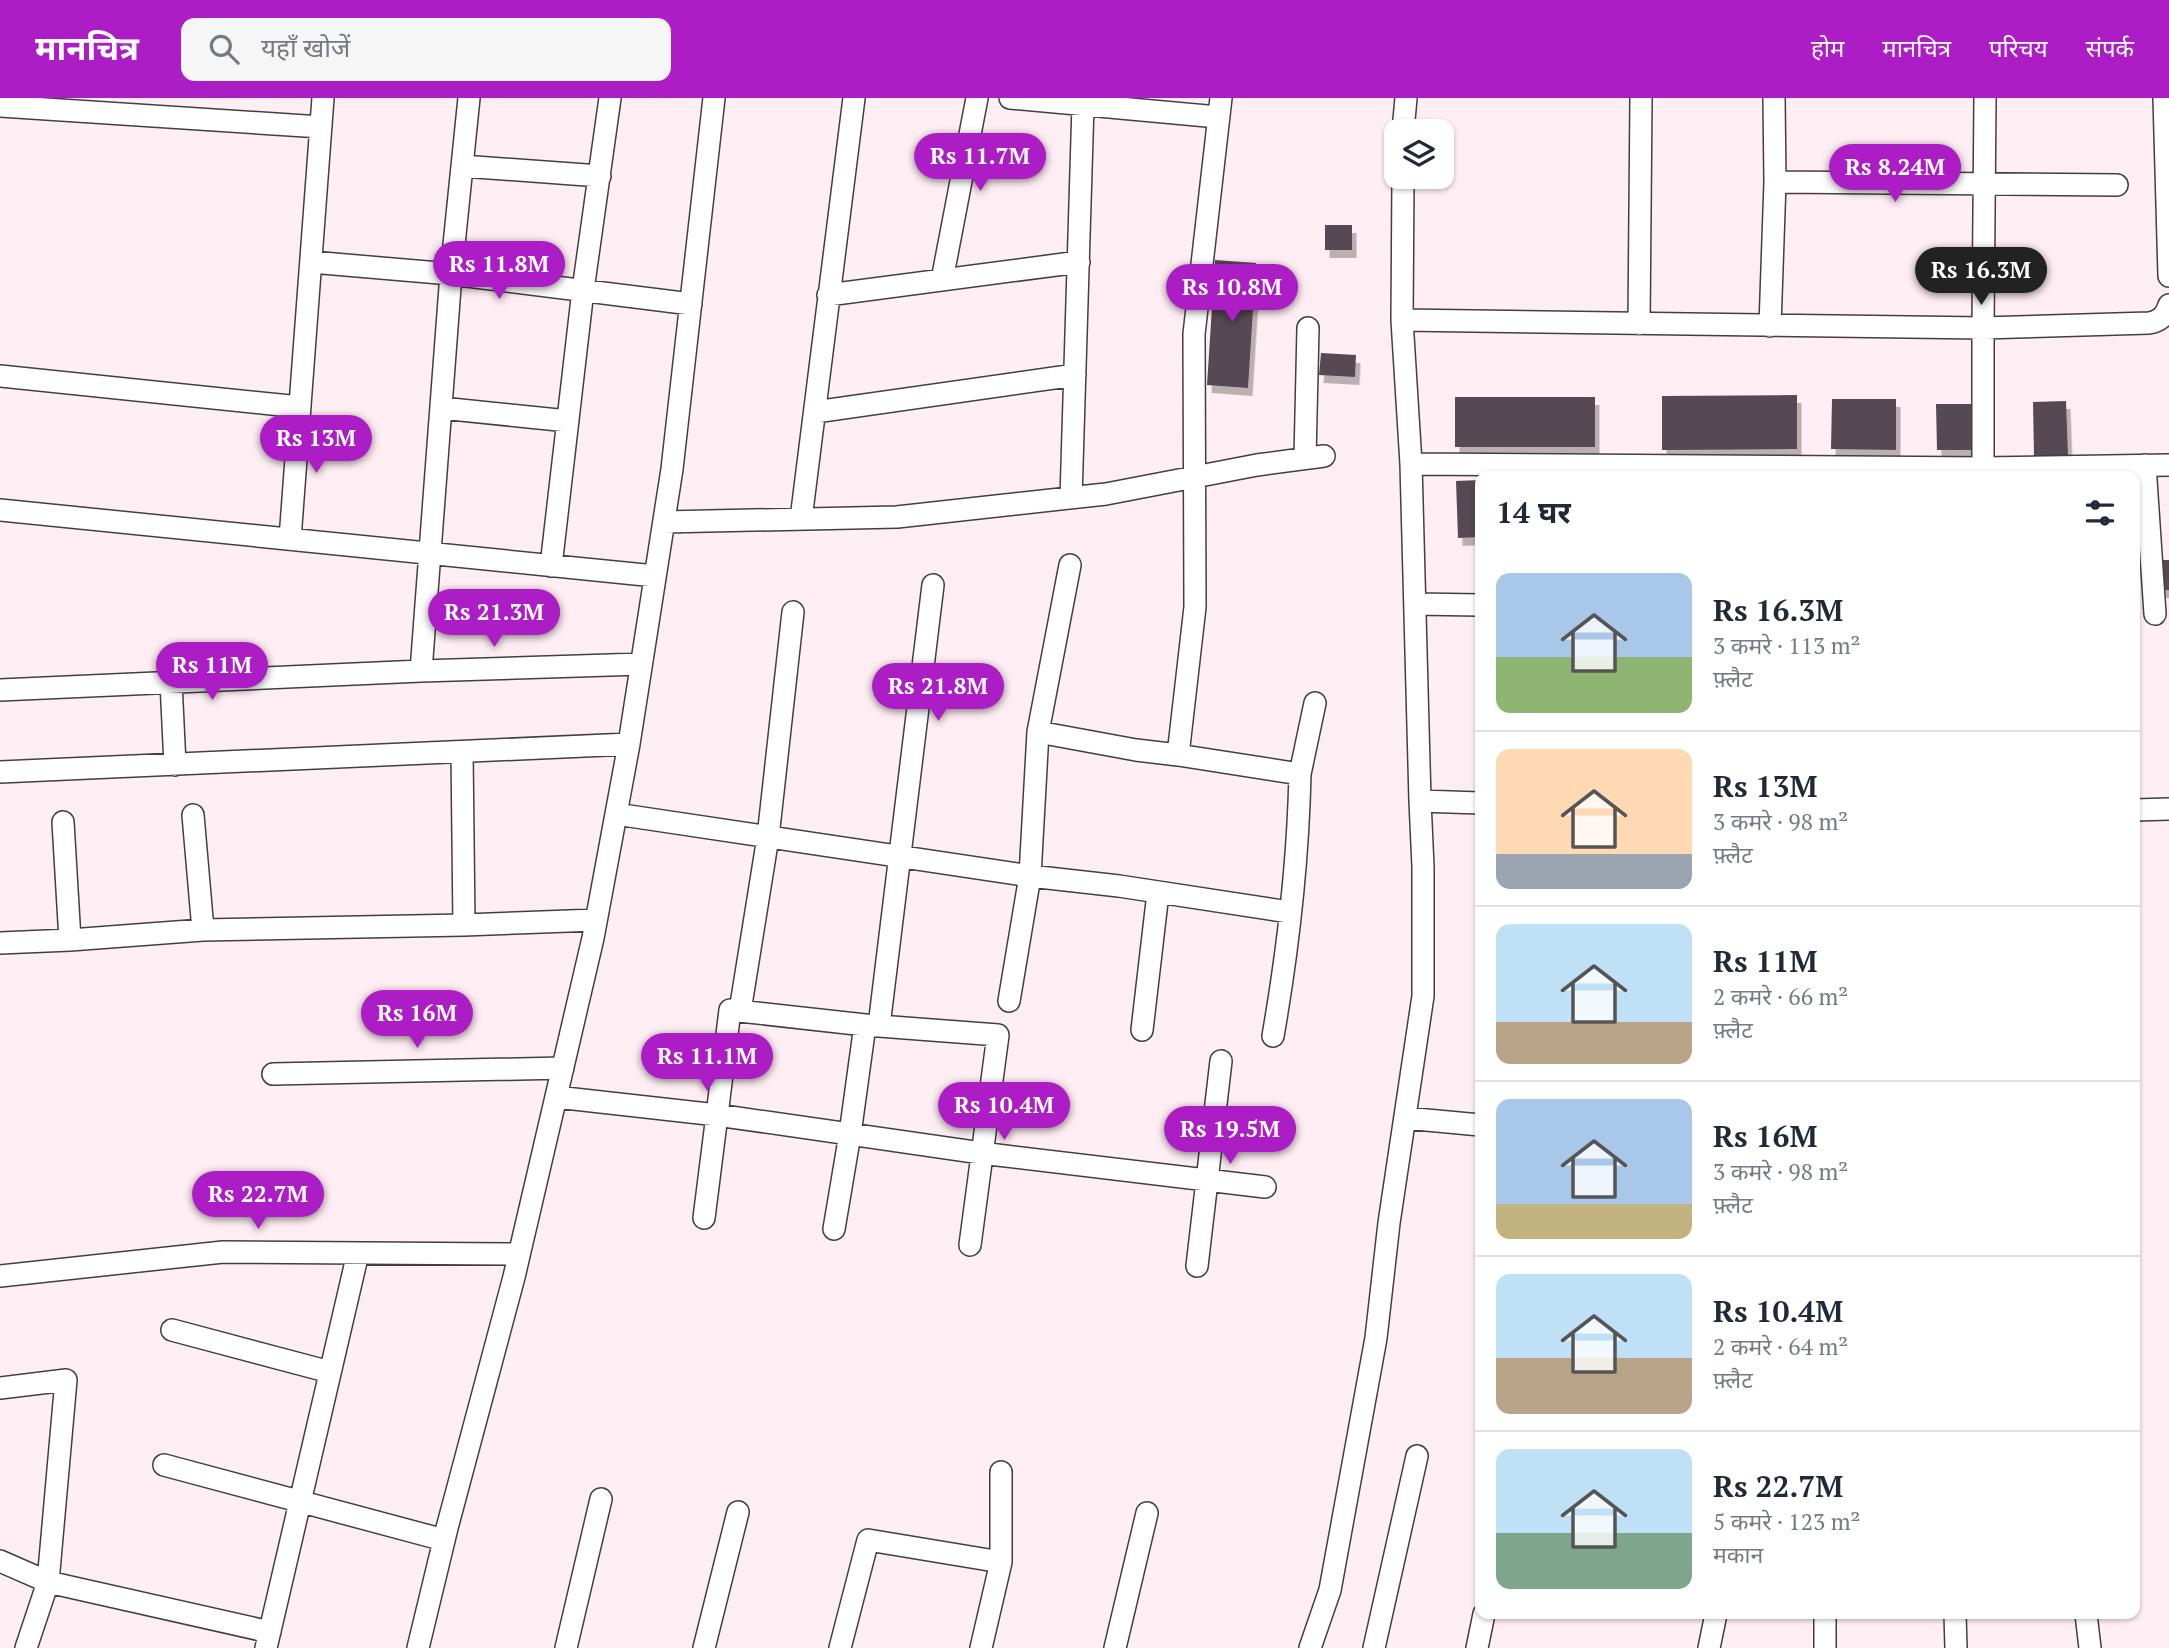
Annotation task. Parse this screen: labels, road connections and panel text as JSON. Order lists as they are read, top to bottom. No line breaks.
{"page":{"header":"मानचित्र","search":"यहाँ खोजें","nav":["होम","मानचित्र","परिचय","संपर्क"],"price":["Rs 11.7M","Rs 8.24M","Rs 11.8M","Rs 16.3M","Rs 10.8M","Rs 13M","Rs 21.3M","Rs 11M","Rs 21.8M","Rs 16M","Rs 11.1M","Rs 10.4M","Rs 19.5M","Rs 22.7M"],"heading":"14 घर","list":[{"name":"Rs 16.3M","note":"3 कमरे · 113 m² · फ़्लैट"},{"name":"Rs 13M","note":"3 कमरे · 98 m² · फ़्लैट"},{"name":"Rs 11M","note":"2 कमरे · 66 m² · फ़्लैट"},{"name":"Rs 16M","note":"3 कमरे · 98 m² · फ़्लैट"},{"name":"Rs 10.4M","note":"2 कमरे · 64 m² · फ़्लैट"},{"name":"Rs 22.7M","note":"5 कमरे · 123 m² · मकान"}]}}
